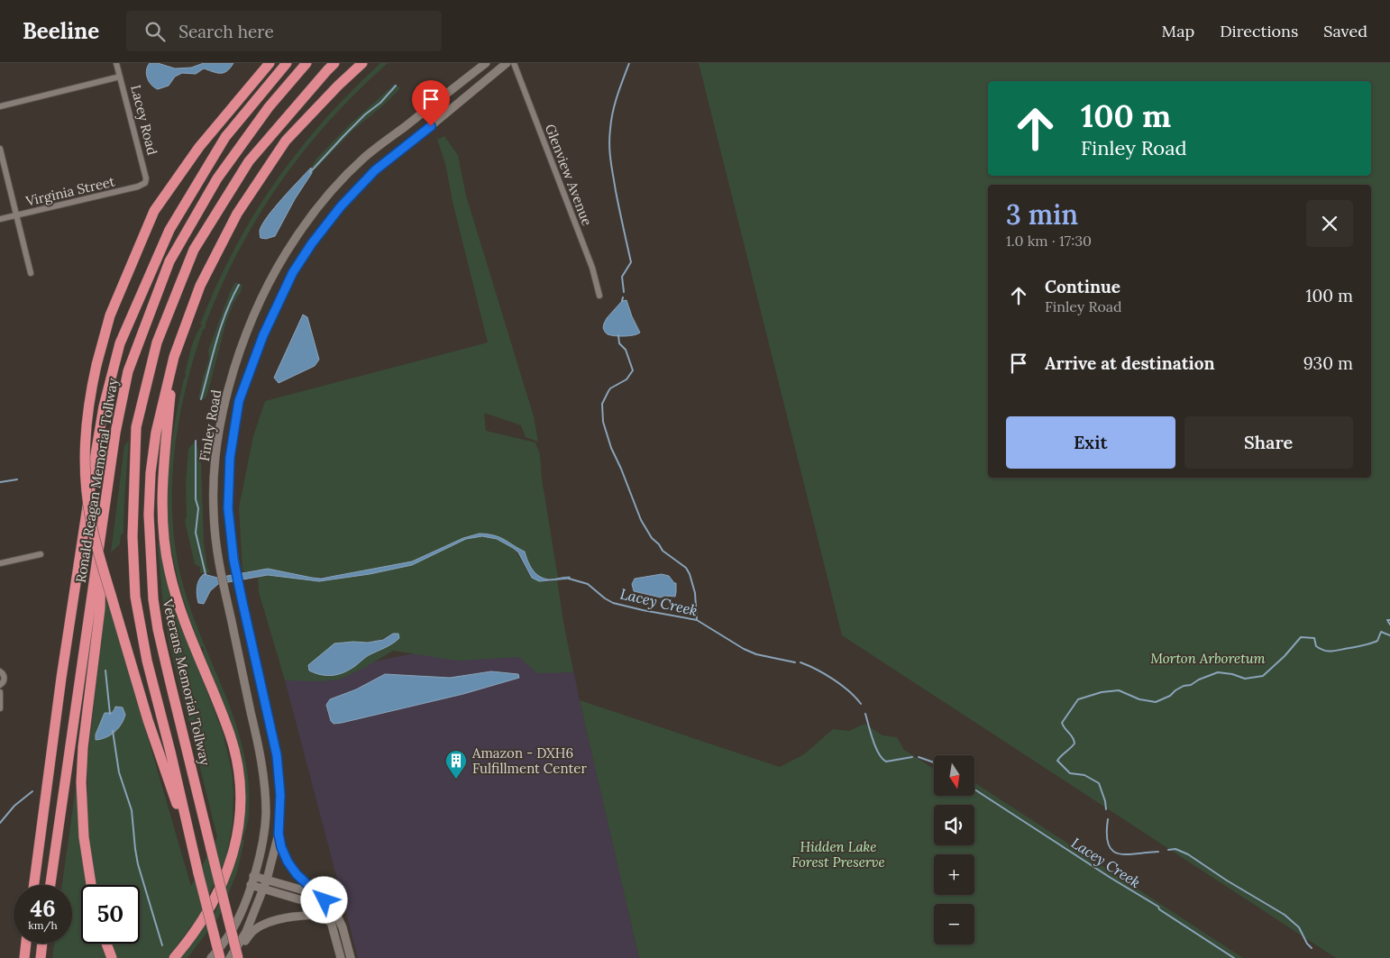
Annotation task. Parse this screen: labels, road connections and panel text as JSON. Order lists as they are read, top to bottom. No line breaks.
{"streets":{"highway":["Ronald Reagan Memorial Tollway","Veterans Memorial Tollway"],"main road":["Finley Road"],"street":["Lacey Road","Glenview Avenue","Virginia Street"]},"crossings":[["Lacey Road","Virginia Street"],["Finley Road","Veterans Memorial Tollway"]],"water":["Lacey Creek"],"parks":["Morton Arboretum","Hidden Lake Forest Preserve"],"places":{"building":["Amazon - DXH6 Fulfillment Center"]},"north":"bottom","page":{"header":"Beeline","search":"Search here","nav":["Map","Directions","Saved"],"turn":["100 m","Finley Road"],"heading":["3 min","1.0 km · 17:30"],"list":[{"name":"Continue","note":"Finley Road","value":"100 m"},{"name":"Arrive at destination","value":"930 m"}],"buttons":["Exit","Share"],"map_buttons":["+","−"],"speed":"46 km/h","limit":"50"}}
